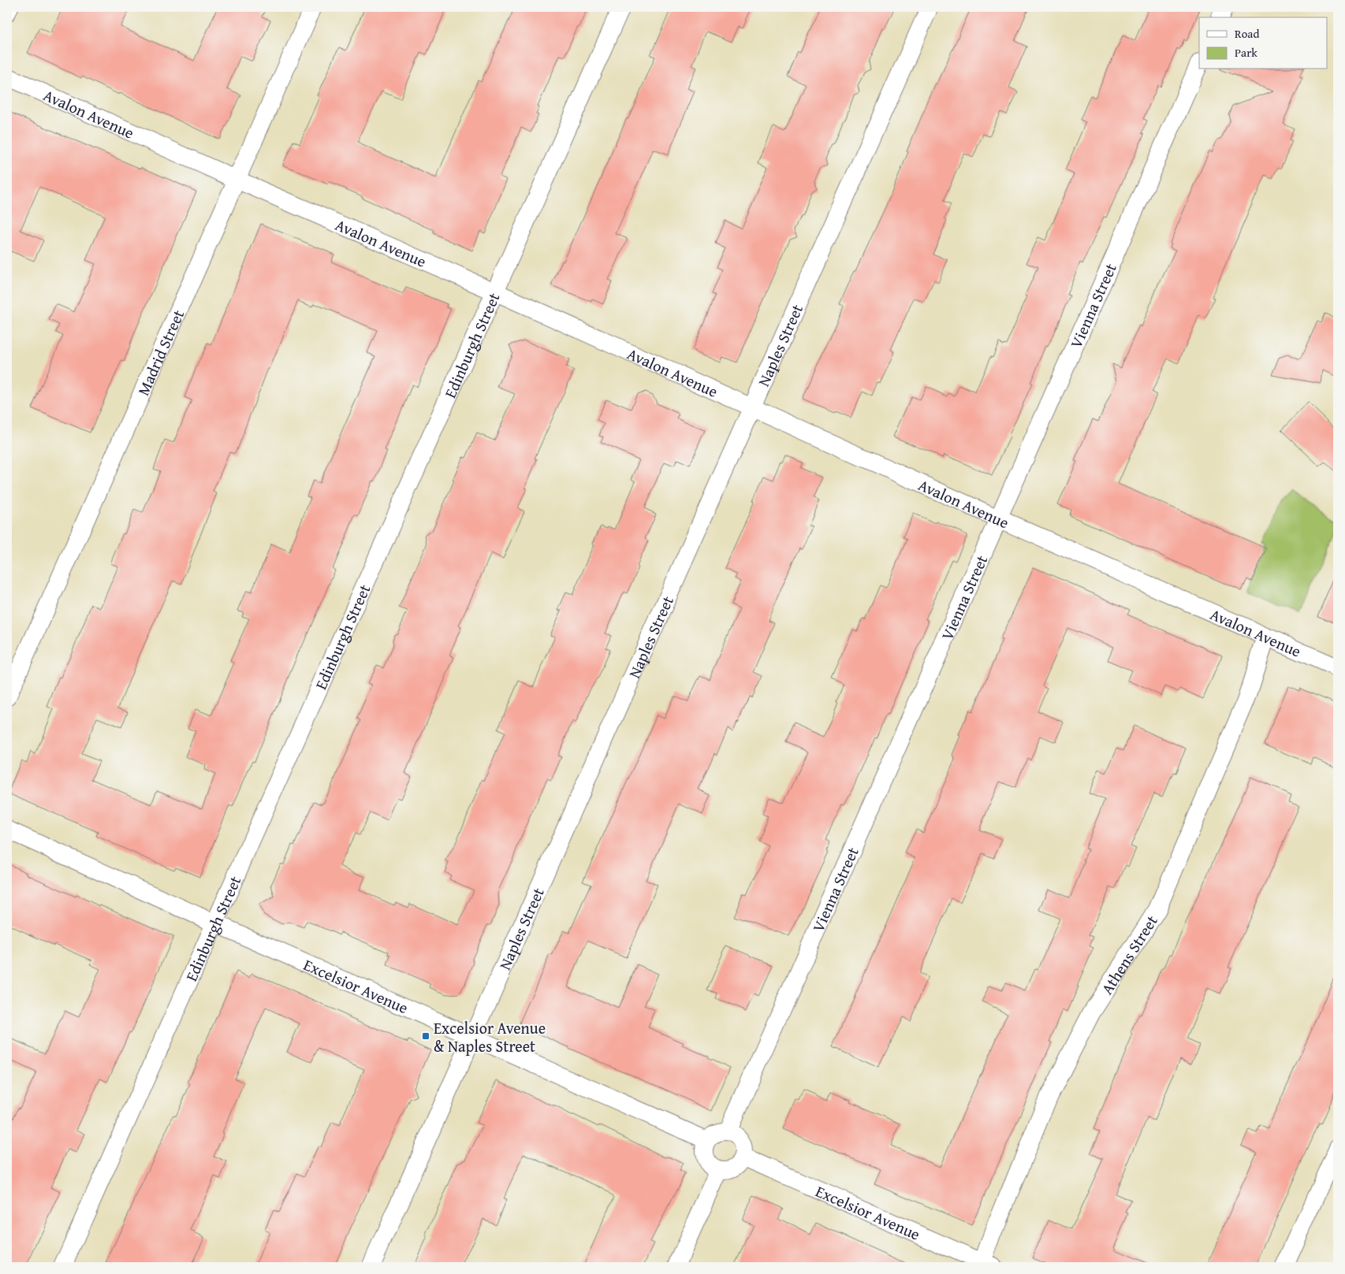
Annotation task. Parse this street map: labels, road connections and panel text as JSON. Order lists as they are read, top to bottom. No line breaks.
{"streets":{"street":["Avalon Avenue","Vienna Street","Edinburgh Street","Naples Street","Madrid Street","Athens Street","Excelsior Avenue"]},"crossings":[["Avalon Avenue","Vienna Street"],["Avalon Avenue","Edinburgh Street"],["Avalon Avenue","Naples Street"],["Avalon Avenue","Madrid Street"],["Avalon Avenue","Athens Street"],["Vienna Street","Excelsior Avenue"],["Edinburgh Street","Excelsior Avenue"],["Naples Street","Excelsior Avenue"],["Athens Street","Excelsior Avenue"]],"places":{"transit":["Excelsior Avenue & Naples Street"]},"legend":["Road","Park"]}
